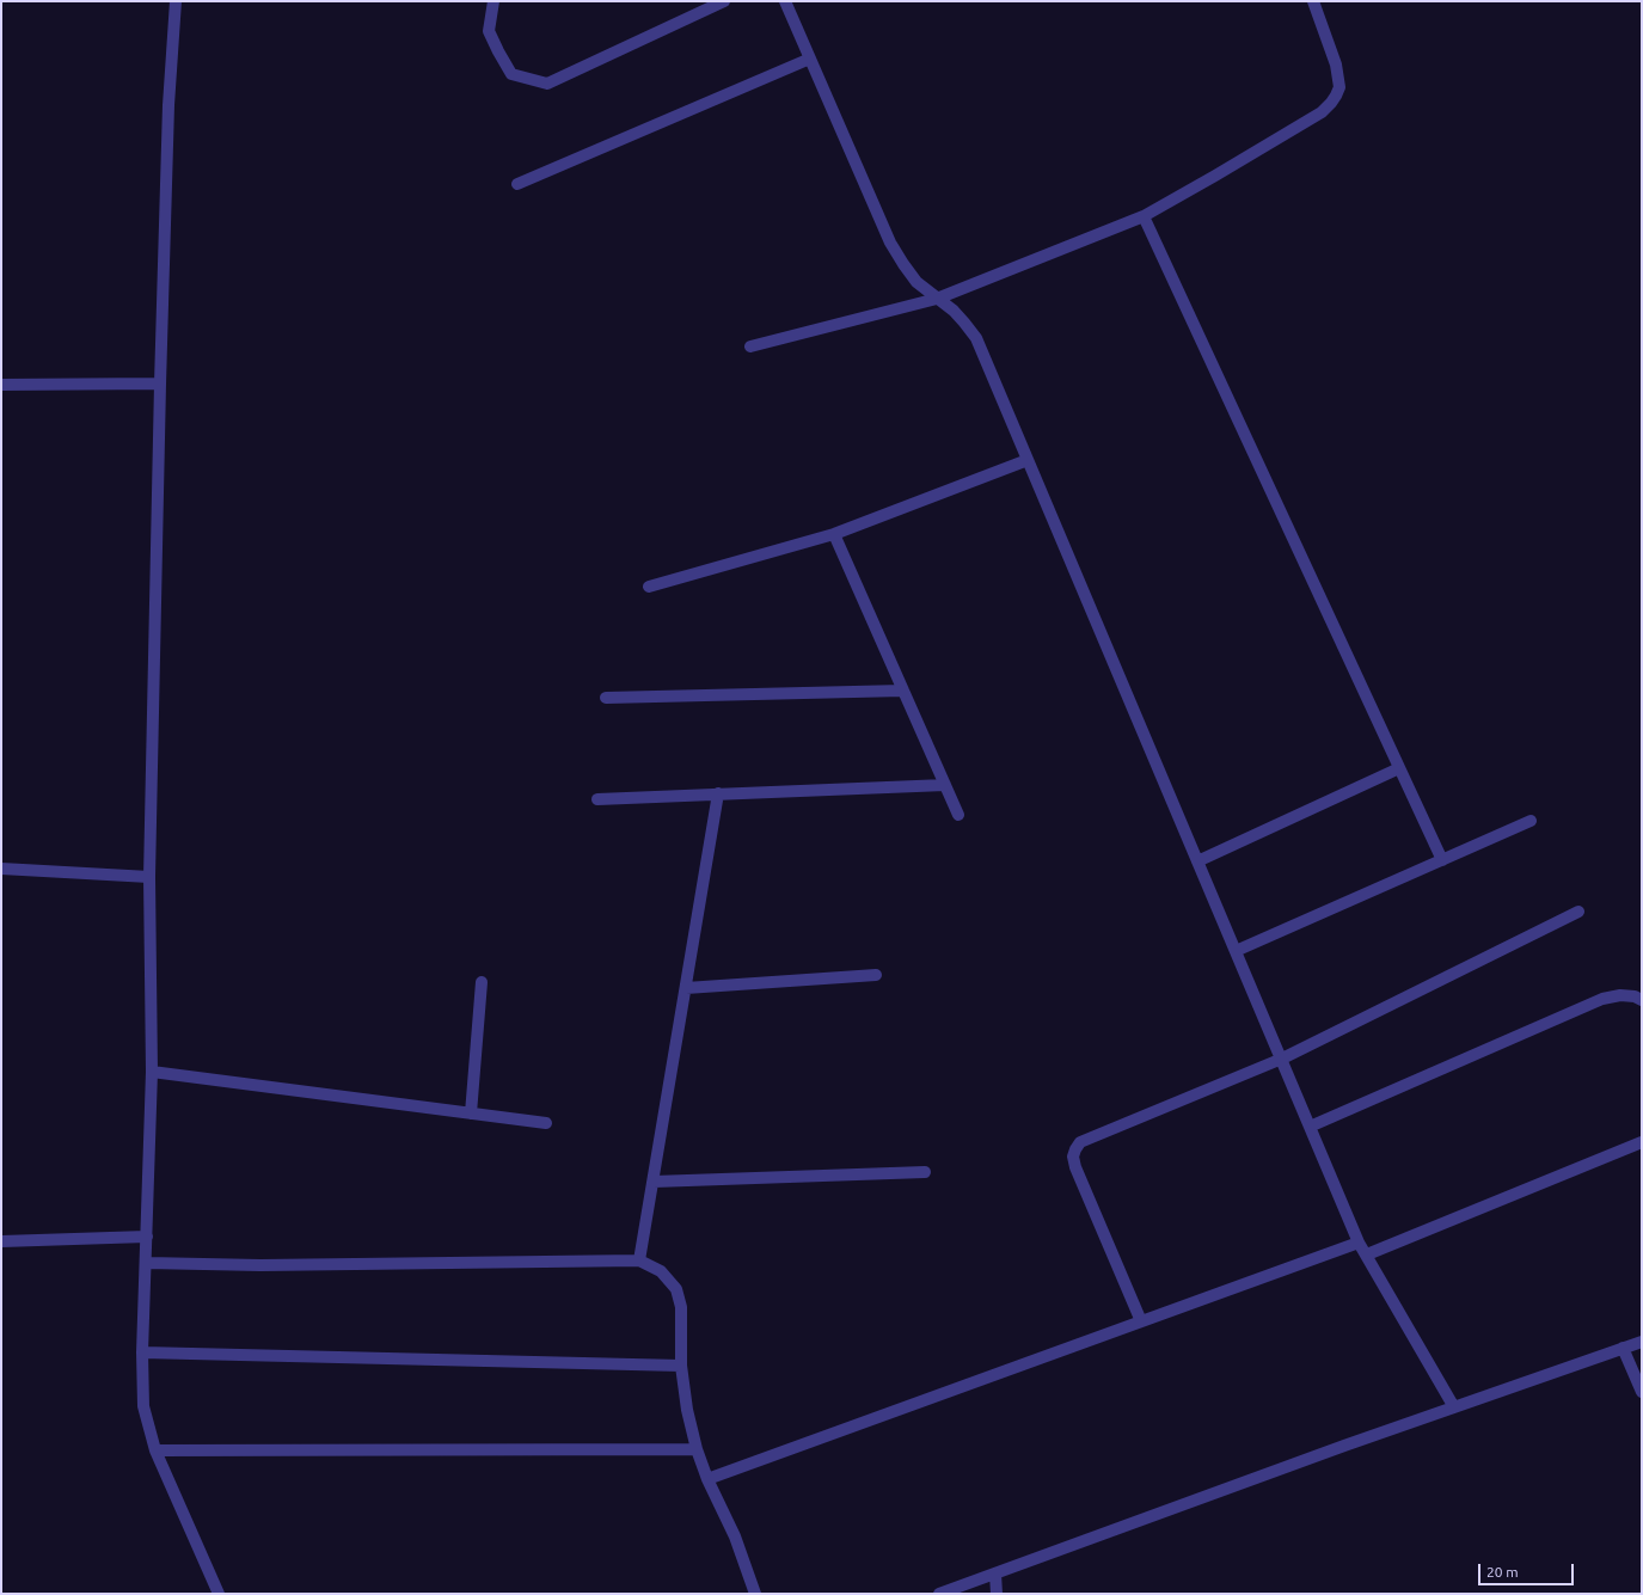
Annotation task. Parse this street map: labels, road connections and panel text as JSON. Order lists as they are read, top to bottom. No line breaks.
{"scale_bar":"20 m"}
